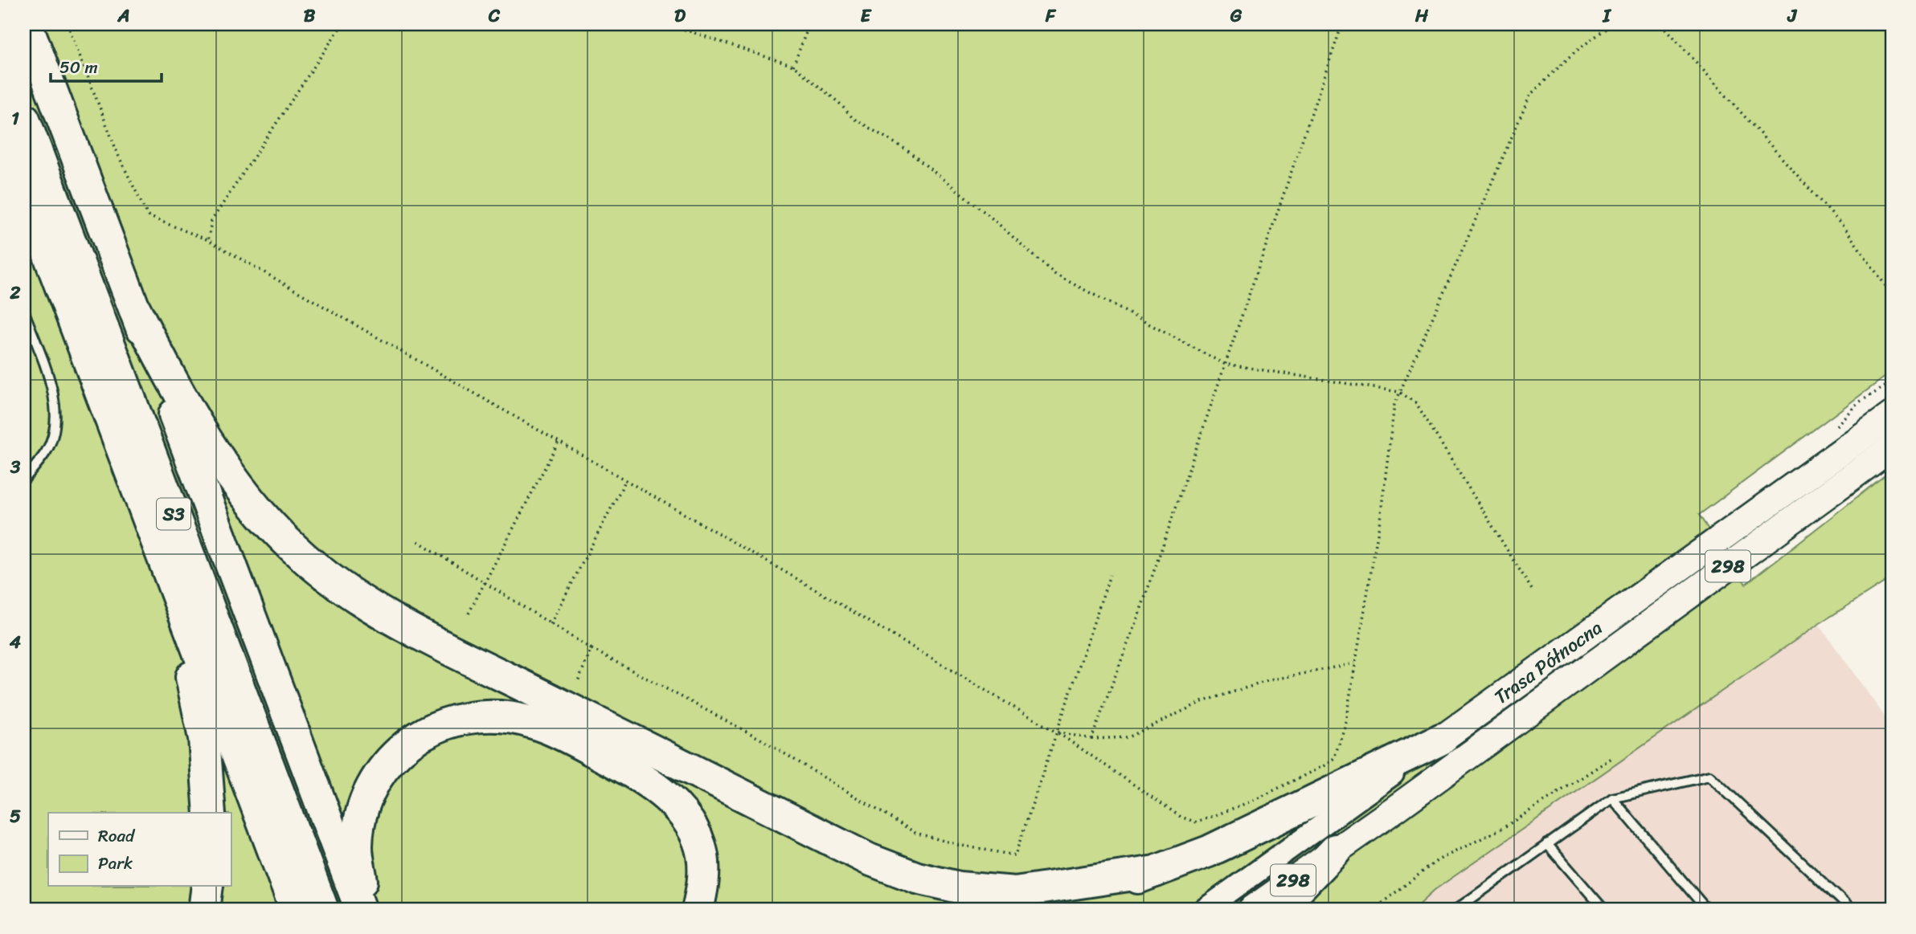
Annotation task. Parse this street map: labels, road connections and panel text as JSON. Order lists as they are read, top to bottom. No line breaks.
{"streets":{"highway":["S3"],"main road":["298","Trasa Północna"]},"legend":["Road","Park"],"scale_bar":"50 m","grid":{"columns":["A","B","C","D","E","F","G","H","I","J"],"rows":["1","2","3","4","5"]}}
